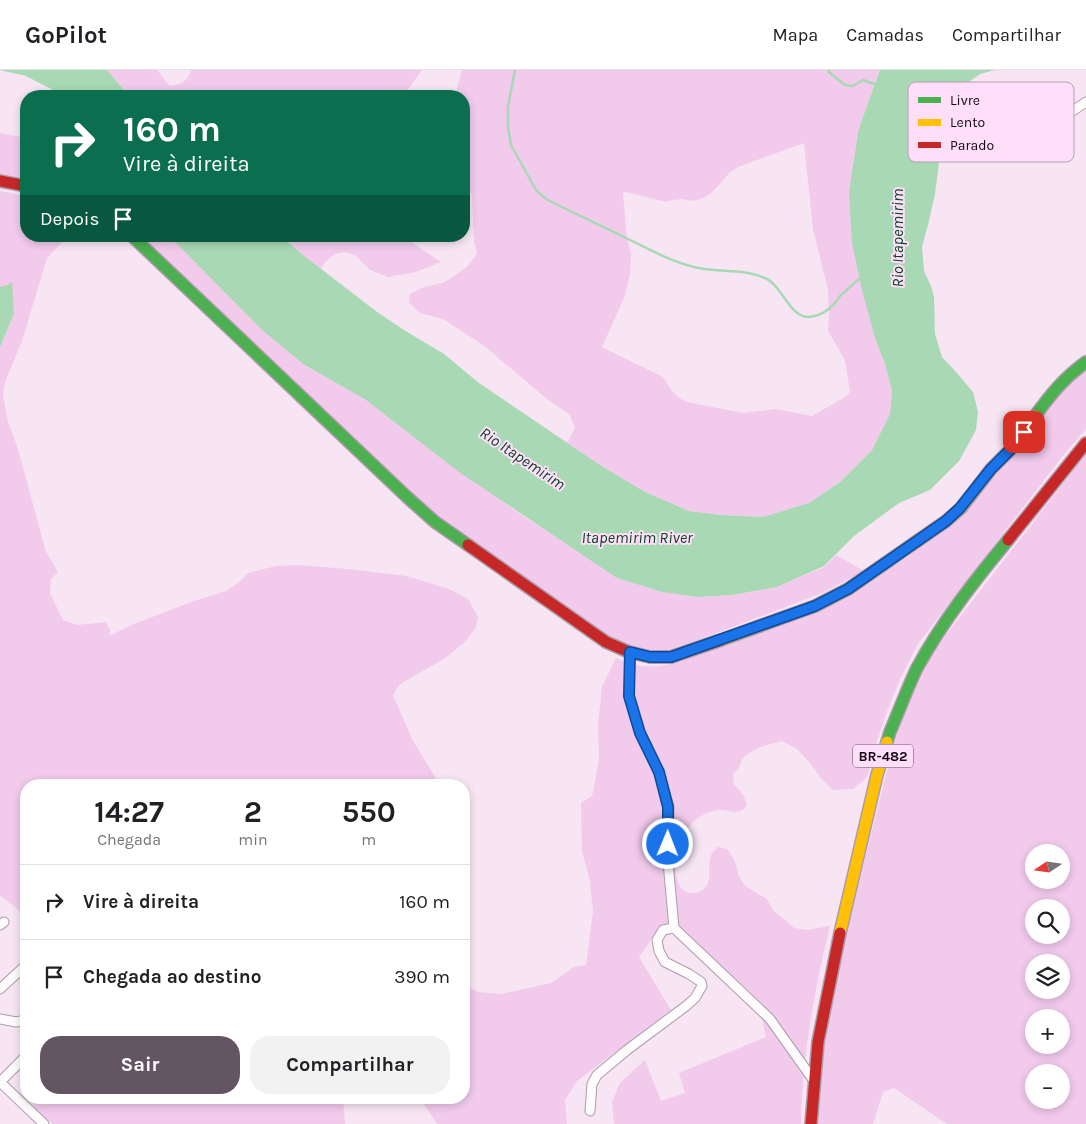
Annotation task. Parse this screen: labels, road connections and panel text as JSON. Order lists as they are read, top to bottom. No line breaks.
{"streets":{"main road":["BR-482"]},"water":["Rio Itapemirim","Itapemirim River"],"legend":["Livre","Lento","Parado"],"north":"left","page":{"header":"GoPilot","nav":["Mapa","Camadas","Compartilhar"],"turn":["160 m","Vire à direita"],"then":"Depois","eta":["14:27","Chegada","2","min","550","m"],"map_buttons":["+","−"],"list":[{"name":"Vire à direita","value":"160 m"},{"name":"Chegada ao destino","value":"390 m"}],"buttons":["Sair","Compartilhar"]}}
